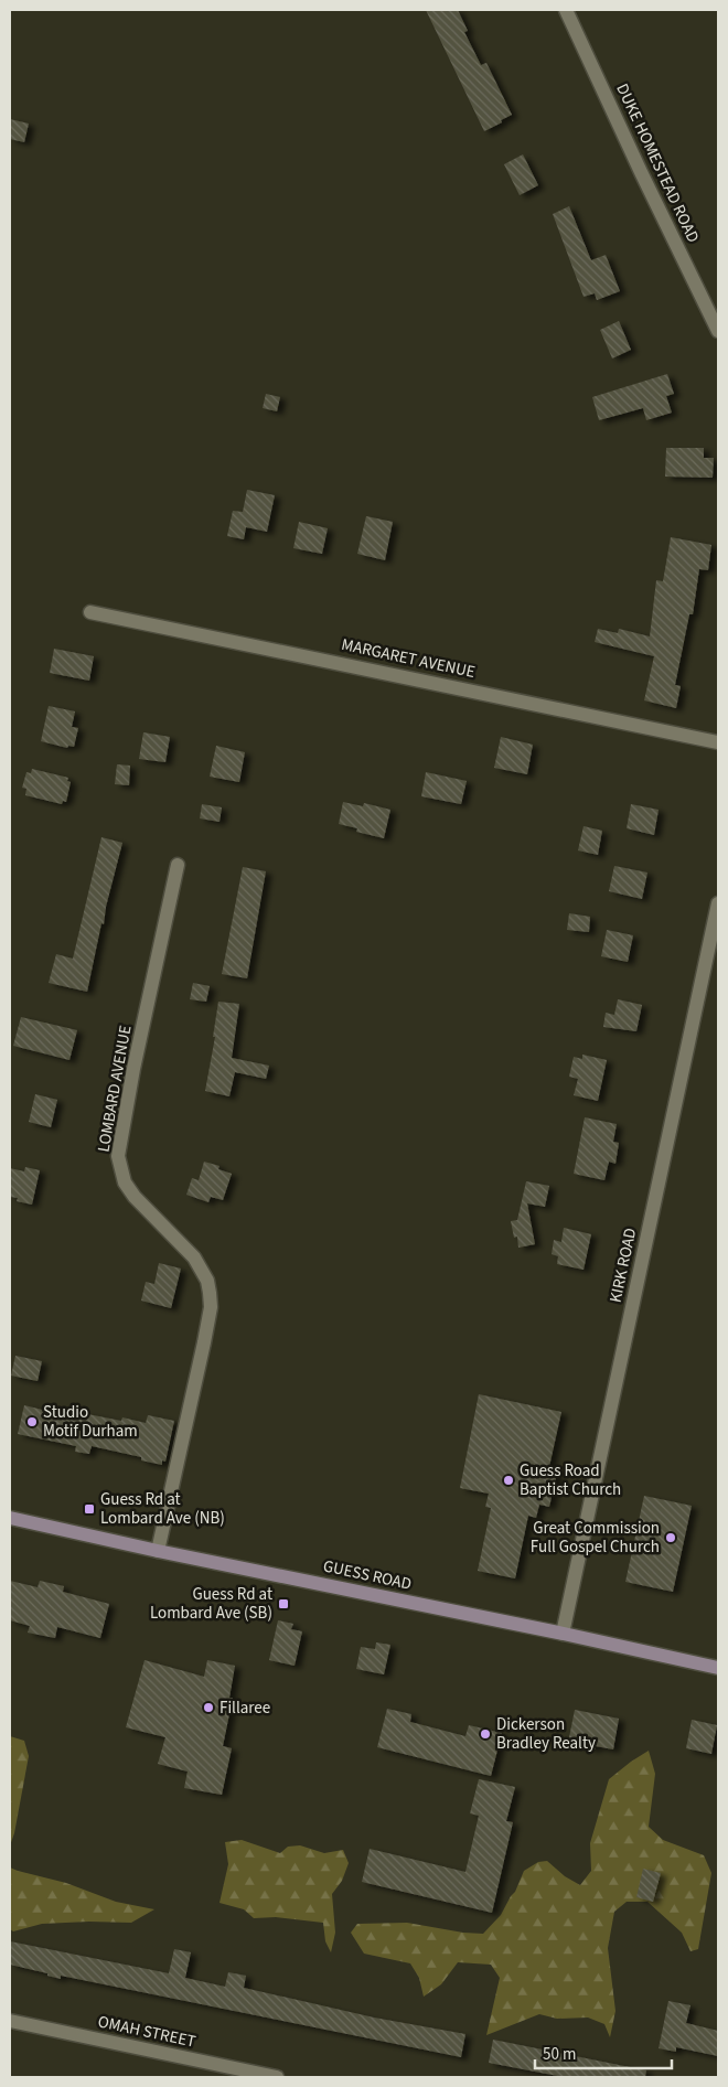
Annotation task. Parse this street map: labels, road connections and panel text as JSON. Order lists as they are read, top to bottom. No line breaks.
{"streets":{"main road":["GUESS ROAD"],"street":["DUKE HOMESTEAD ROAD","MARGARET AVENUE","LOMBARD AVENUE","KIRK ROAD","OMAH STREET"]},"crossings":[["LOMBARD AVENUE","GUESS ROAD"],["KIRK ROAD","GUESS ROAD"]],"places":{"other":["Studio Motif Durham","Guess Road Baptist Church","Great Commission Full Gospel Church","Fillaree","Dickerson Bradley Realty"],"transit":["Guess Rd at Lombard Ave (NB)","Guess Rd at Lombard Ave (SB)"]},"scale_bar":"50 m"}
